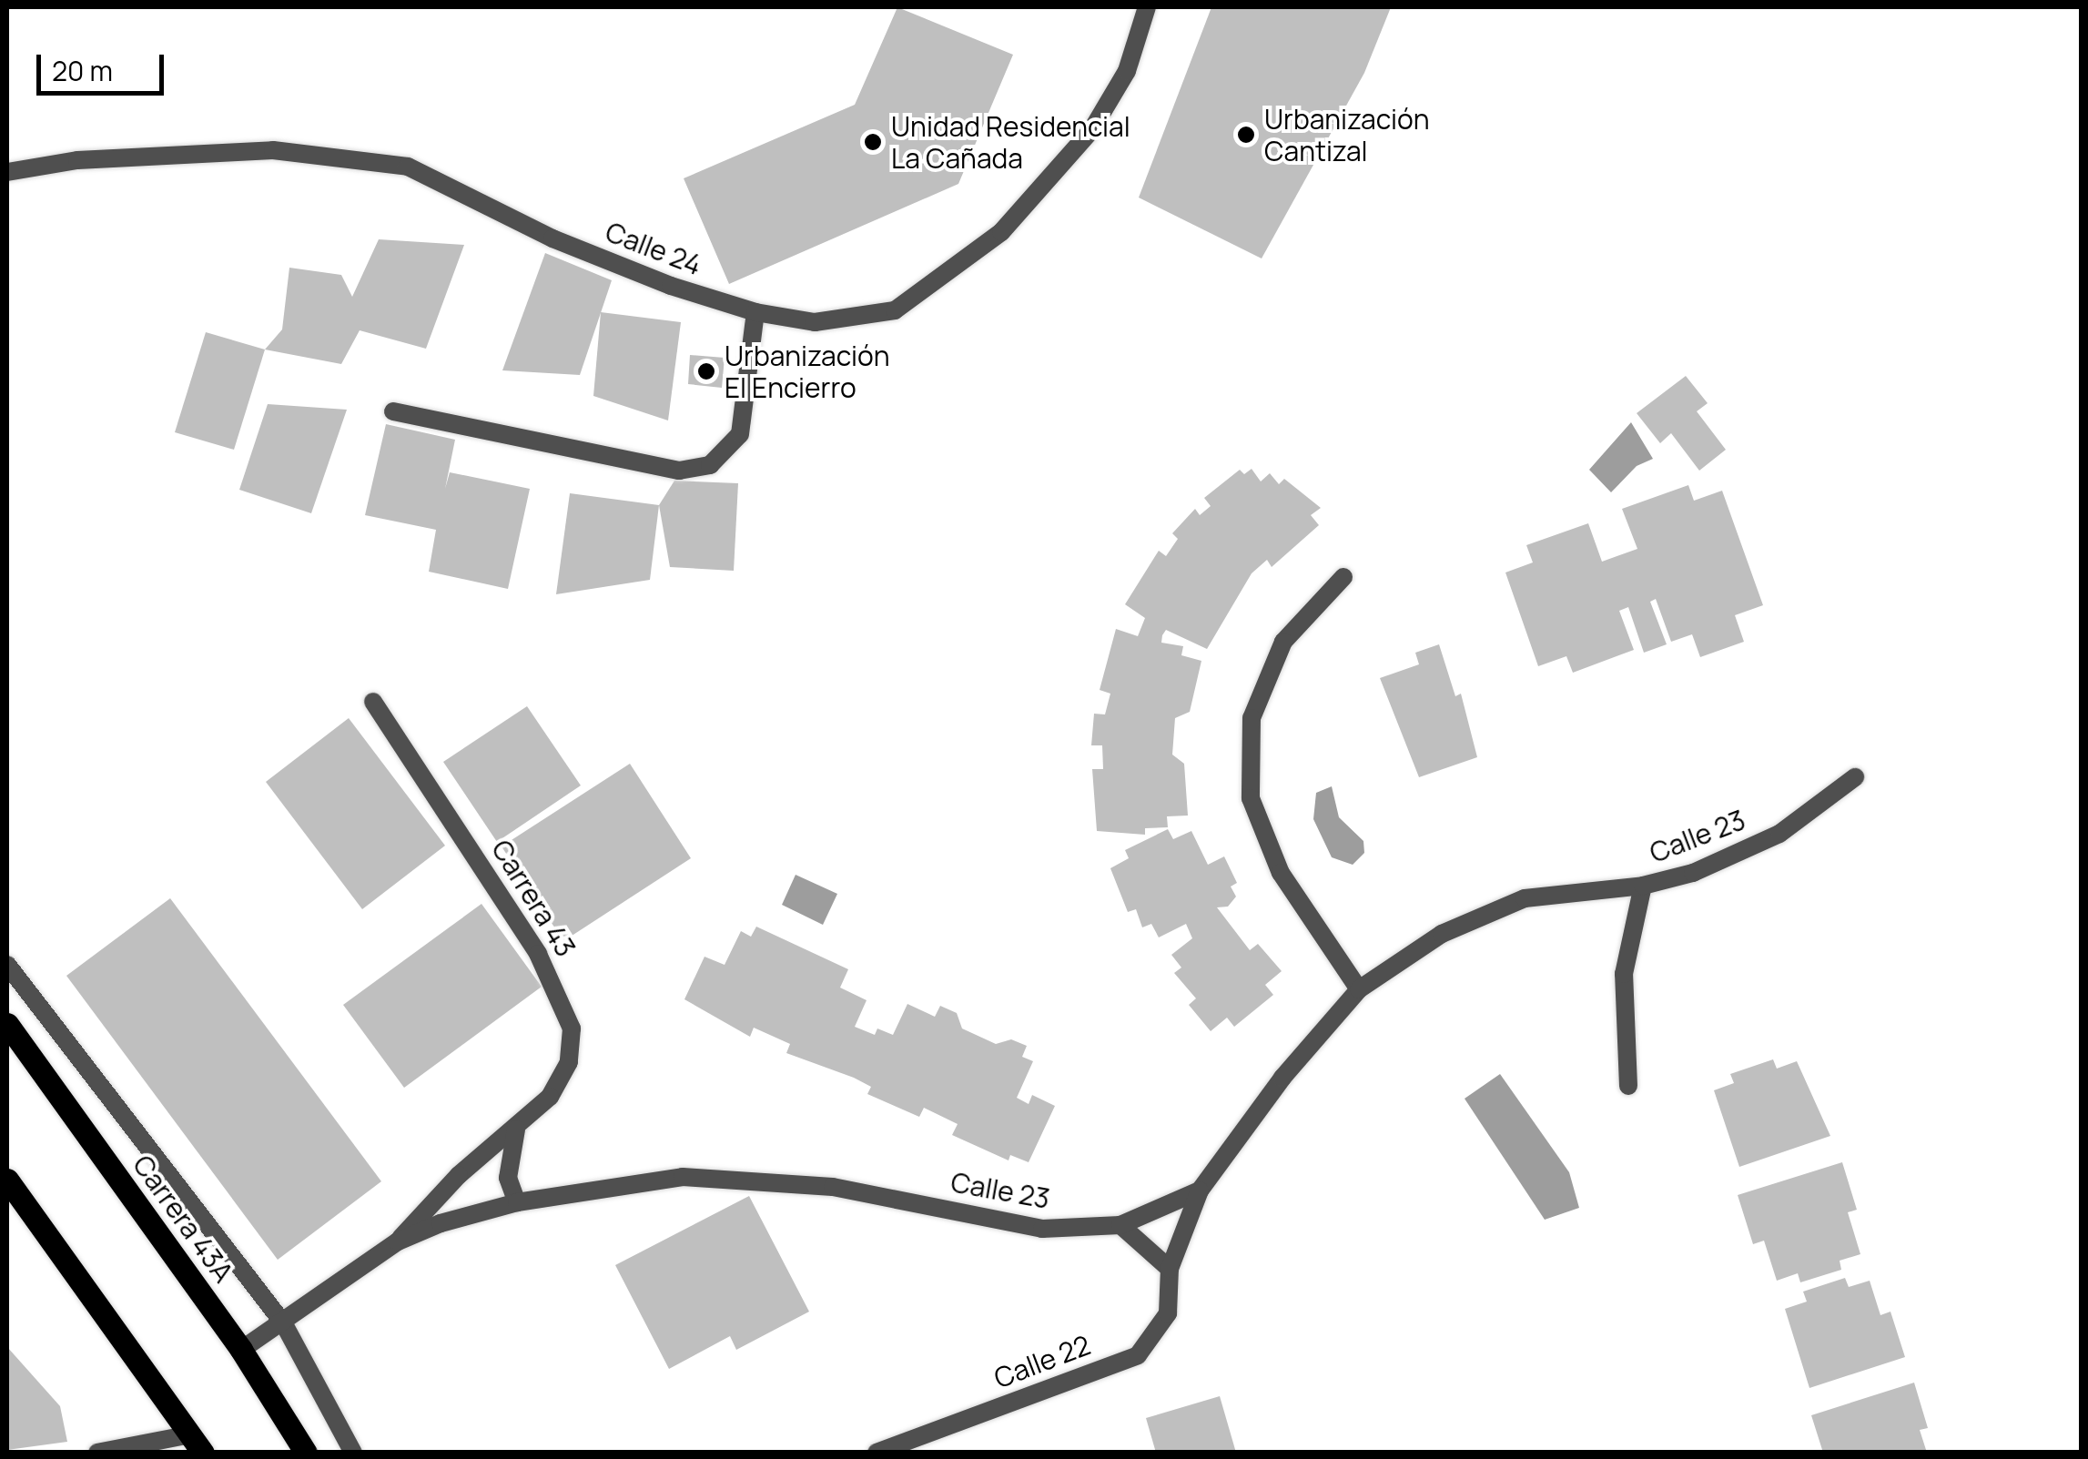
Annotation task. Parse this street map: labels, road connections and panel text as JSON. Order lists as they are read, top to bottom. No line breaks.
{"streets":{"main road":["Carrera 43A"],"street":["Calle 24","Calle 23","Carrera 43","Calle 22"]},"crossings":[["Calle 23","Carrera 43"],["Calle 23","Carrera 43A"],["Calle 23","Calle 22"]],"places":["Urbanización Cantizal","Unidad Residencial La Cañada","Urbanización El Encierro"],"scale_bar":"20 m"}
